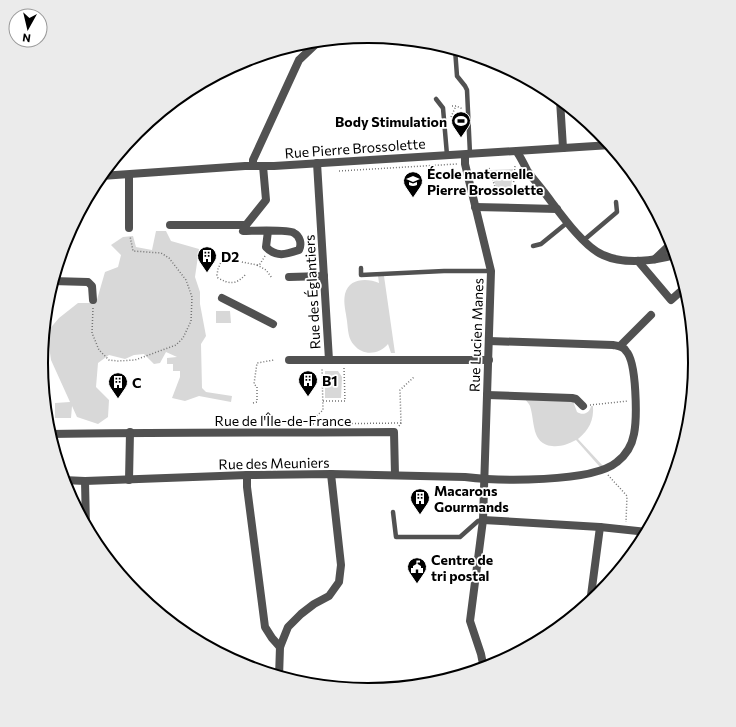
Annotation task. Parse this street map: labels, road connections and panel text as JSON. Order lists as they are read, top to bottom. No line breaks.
{"streets":{"street":["Rue Pierre Brossolette","Rue des Églantiers","Rue Lucien Manes","Rue de l'Île-de-France","Rue des Meuniers"]},"crossings":[["Rue Pierre Brossolette","Rue des Églantiers"],["Rue Pierre Brossolette","Rue Lucien Manes"],["Rue des Églantiers","Rue Lucien Manes"],["Rue Lucien Manes","Rue des Meuniers"]],"places":{"sports":["Body Stimulation"],"school or university":["École maternelle Pierre Brossolette"],"building":["D2","B1","C","Macarons Gourmands"],"public building":["Centre de tri postal"]},"north":"bottom"}
